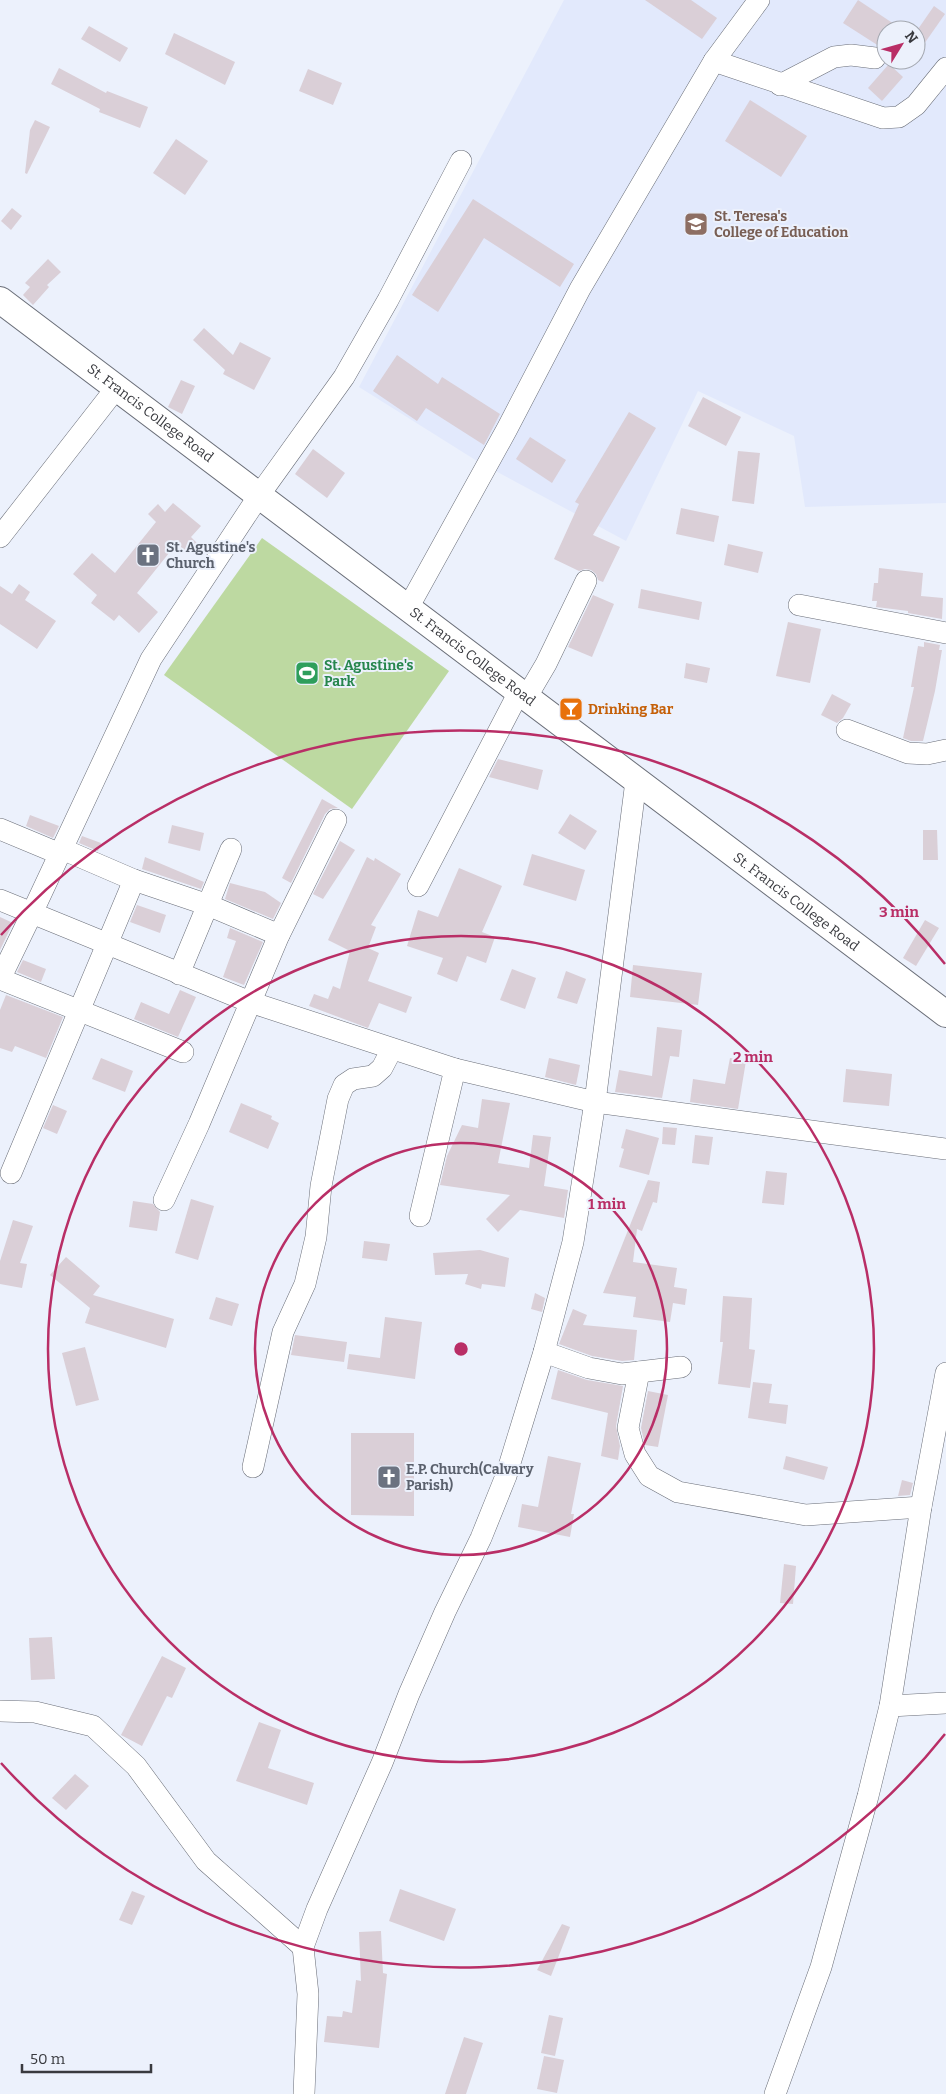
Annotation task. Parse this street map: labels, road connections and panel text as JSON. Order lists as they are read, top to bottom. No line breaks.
{"streets":{"main road":["St. Francis College Road"]},"places":{"school or university":["St. Teresa's College of Education"],"church":["St. Agustine's Church","E.P. Church(Calvary Parish)"],"sports":["St. Agustine's Park"],"bar":["Drinking Bar"]},"scale_bar":"50 m","north":"top right","rings":["3 min","2 min","1 min"]}
